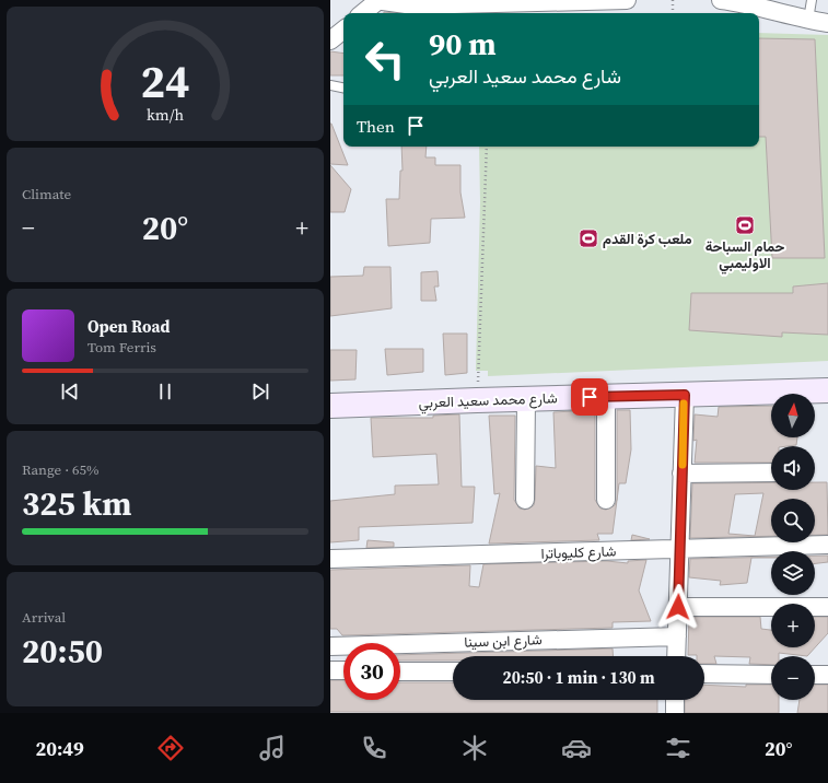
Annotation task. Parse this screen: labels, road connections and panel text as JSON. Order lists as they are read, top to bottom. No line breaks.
{"streets":{"street":["شارع محمد سعيد العربي","شارع كليوباترا","شارع ابن سينا"]},"places":{"sports":["حمام السباحة الاوليمبي","ملعب كرة القدم"]},"north":"top","page":{"turn":["90 m","شارع محمد سعيد العربي"],"then":"Then","tile":["Climate",["Range · 65%","325 km"],["Arrival","20:50"]],"heat":["−","20°","+"],"song":["Open Road","Tom Ferris"],"map_buttons":["+","−"],"limit":"30","trip":"20:50 · 1 min · 130 m","tabs":["20:49","20°"],"gauge":["24","km/h"]}}
